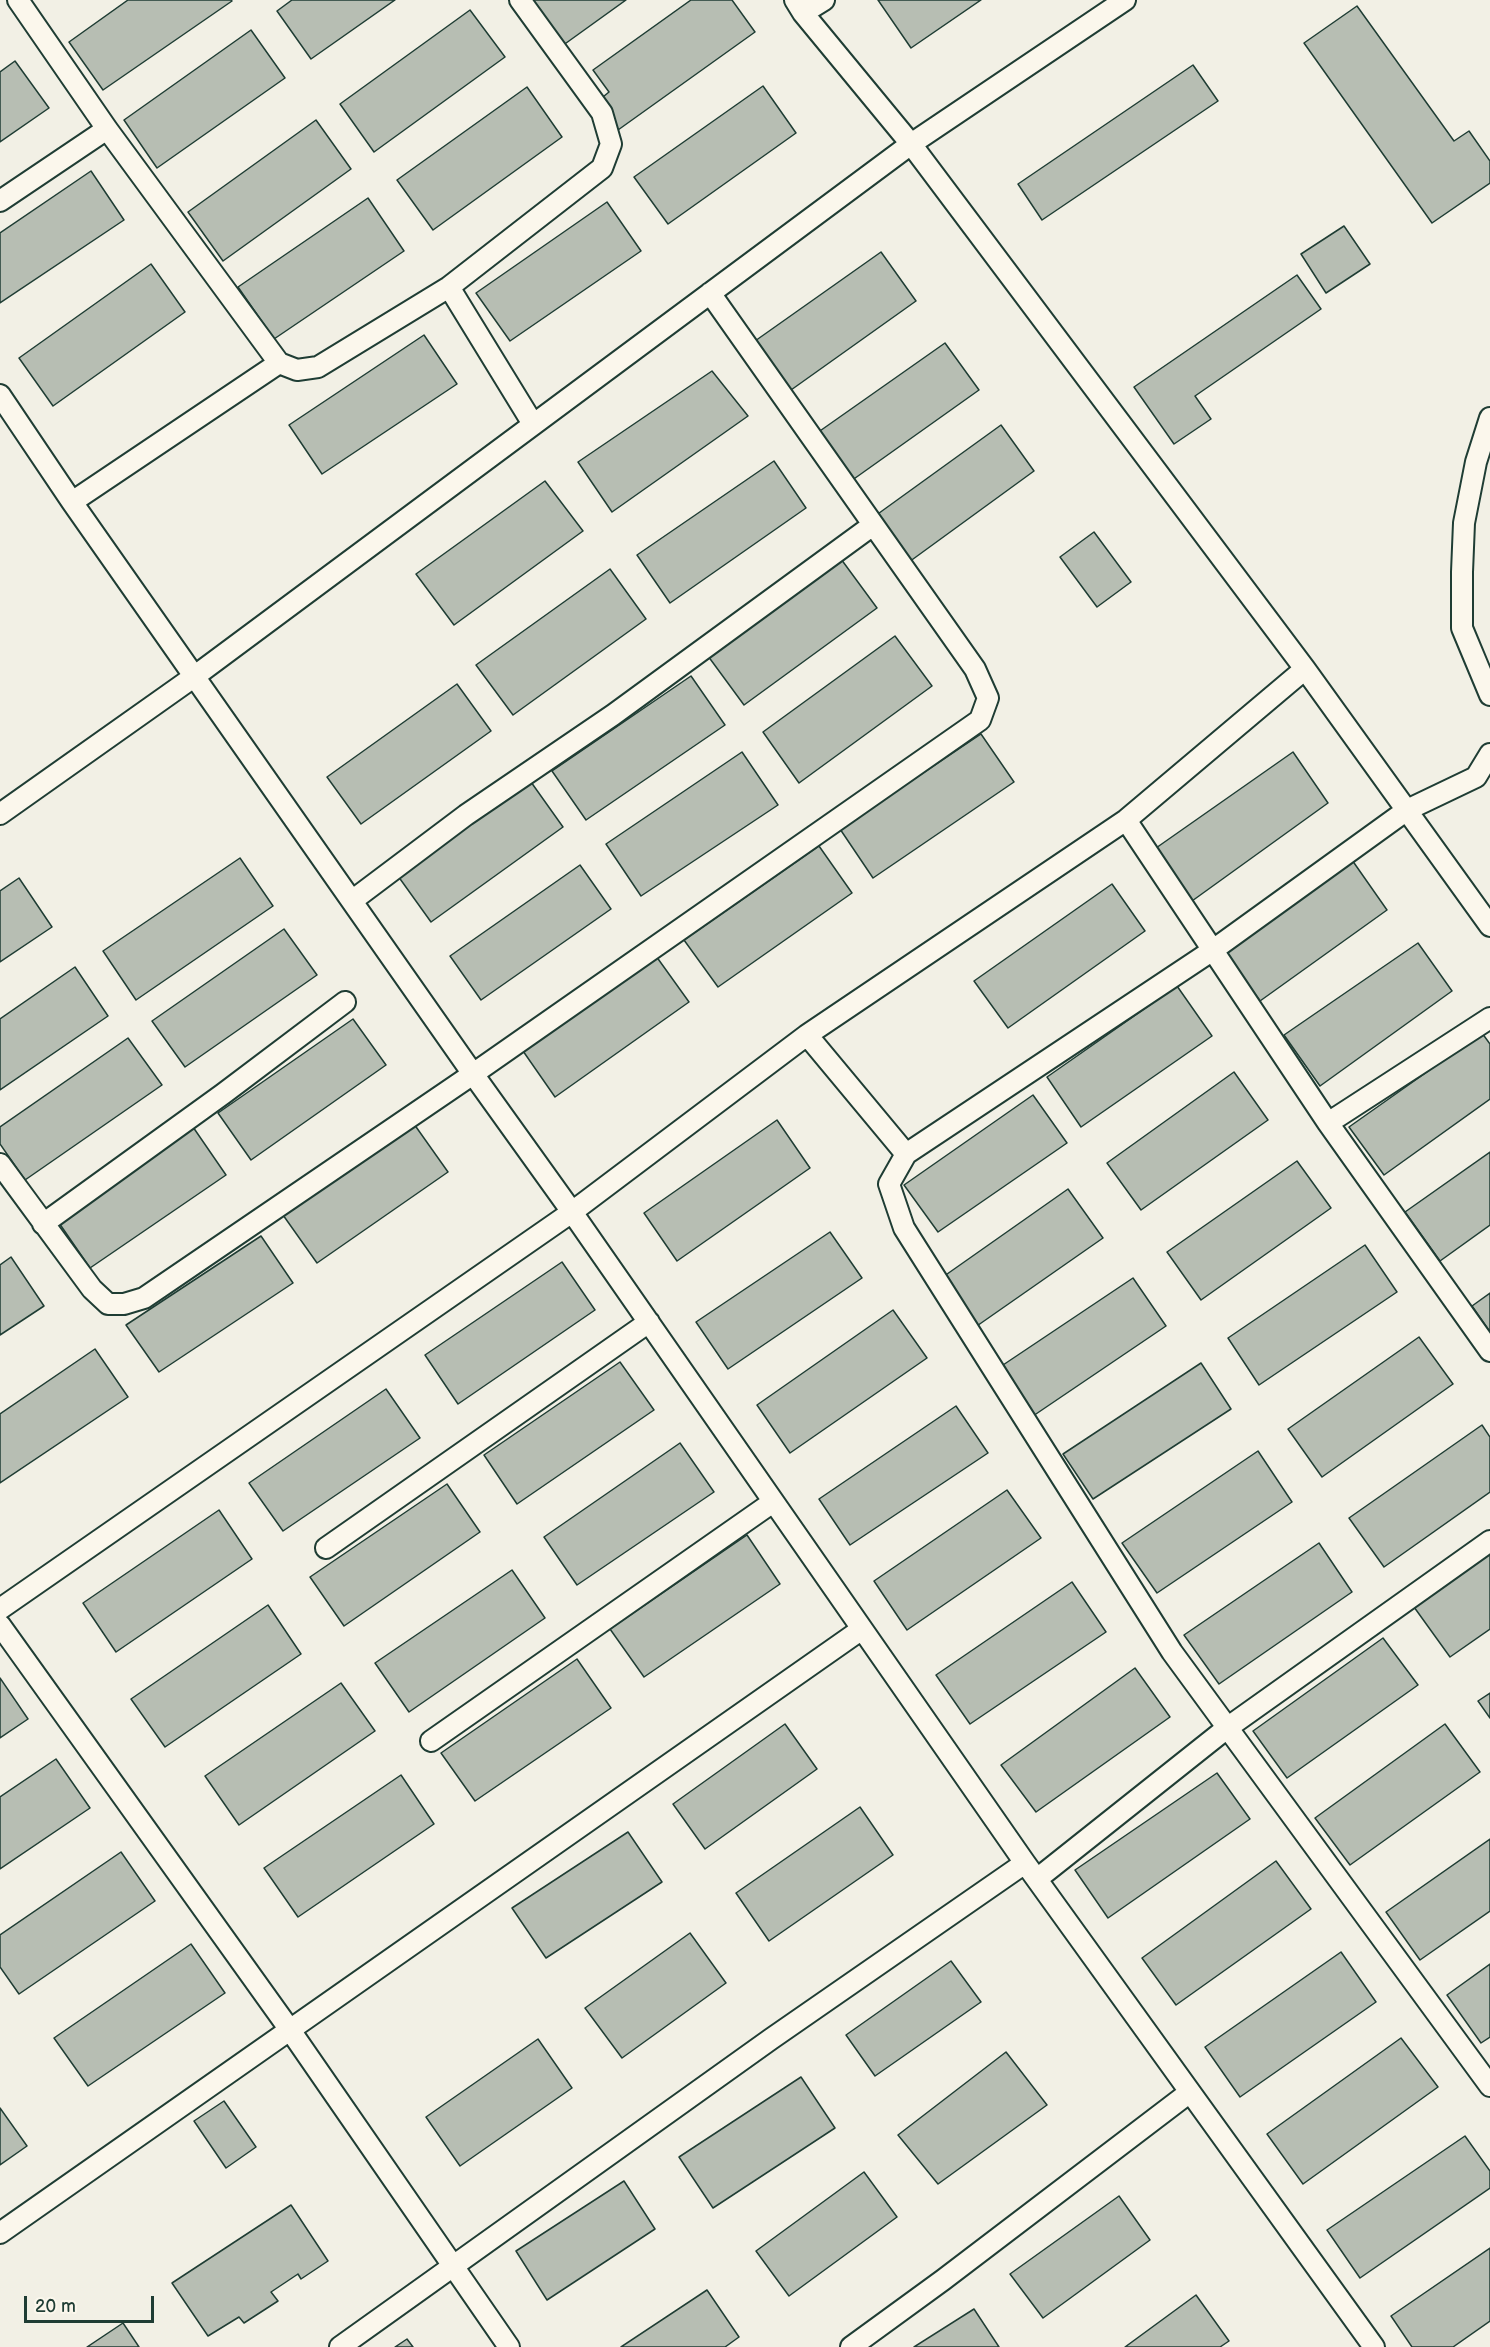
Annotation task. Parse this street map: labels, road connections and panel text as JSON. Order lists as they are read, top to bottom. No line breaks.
{"scale_bar":"20 m"}
